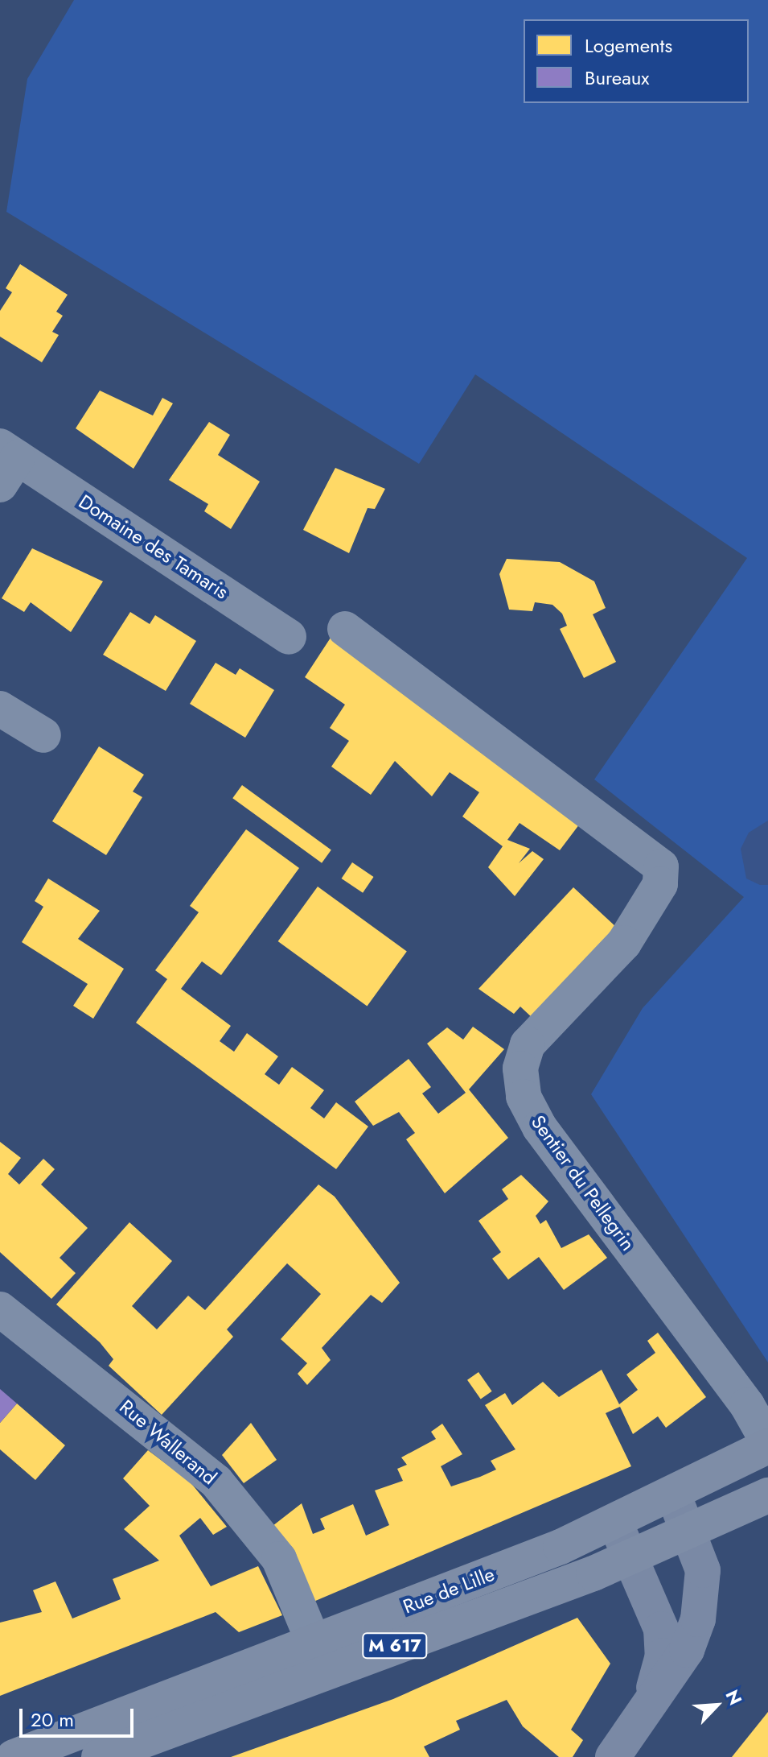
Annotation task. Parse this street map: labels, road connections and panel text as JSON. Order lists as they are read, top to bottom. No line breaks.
{"streets":{"main road":["Rue de Lille","M 617"],"street":["Domaine des Tamaris","Sentier du Pellegrin","Rue Wallerand"]},"crossings":[["Sentier du Pellegrin","Rue de Lille"],["Rue Wallerand","Rue de Lille"]],"legend":["Logements","Bureaux"],"scale_bar":"20 m","north":"top right"}
